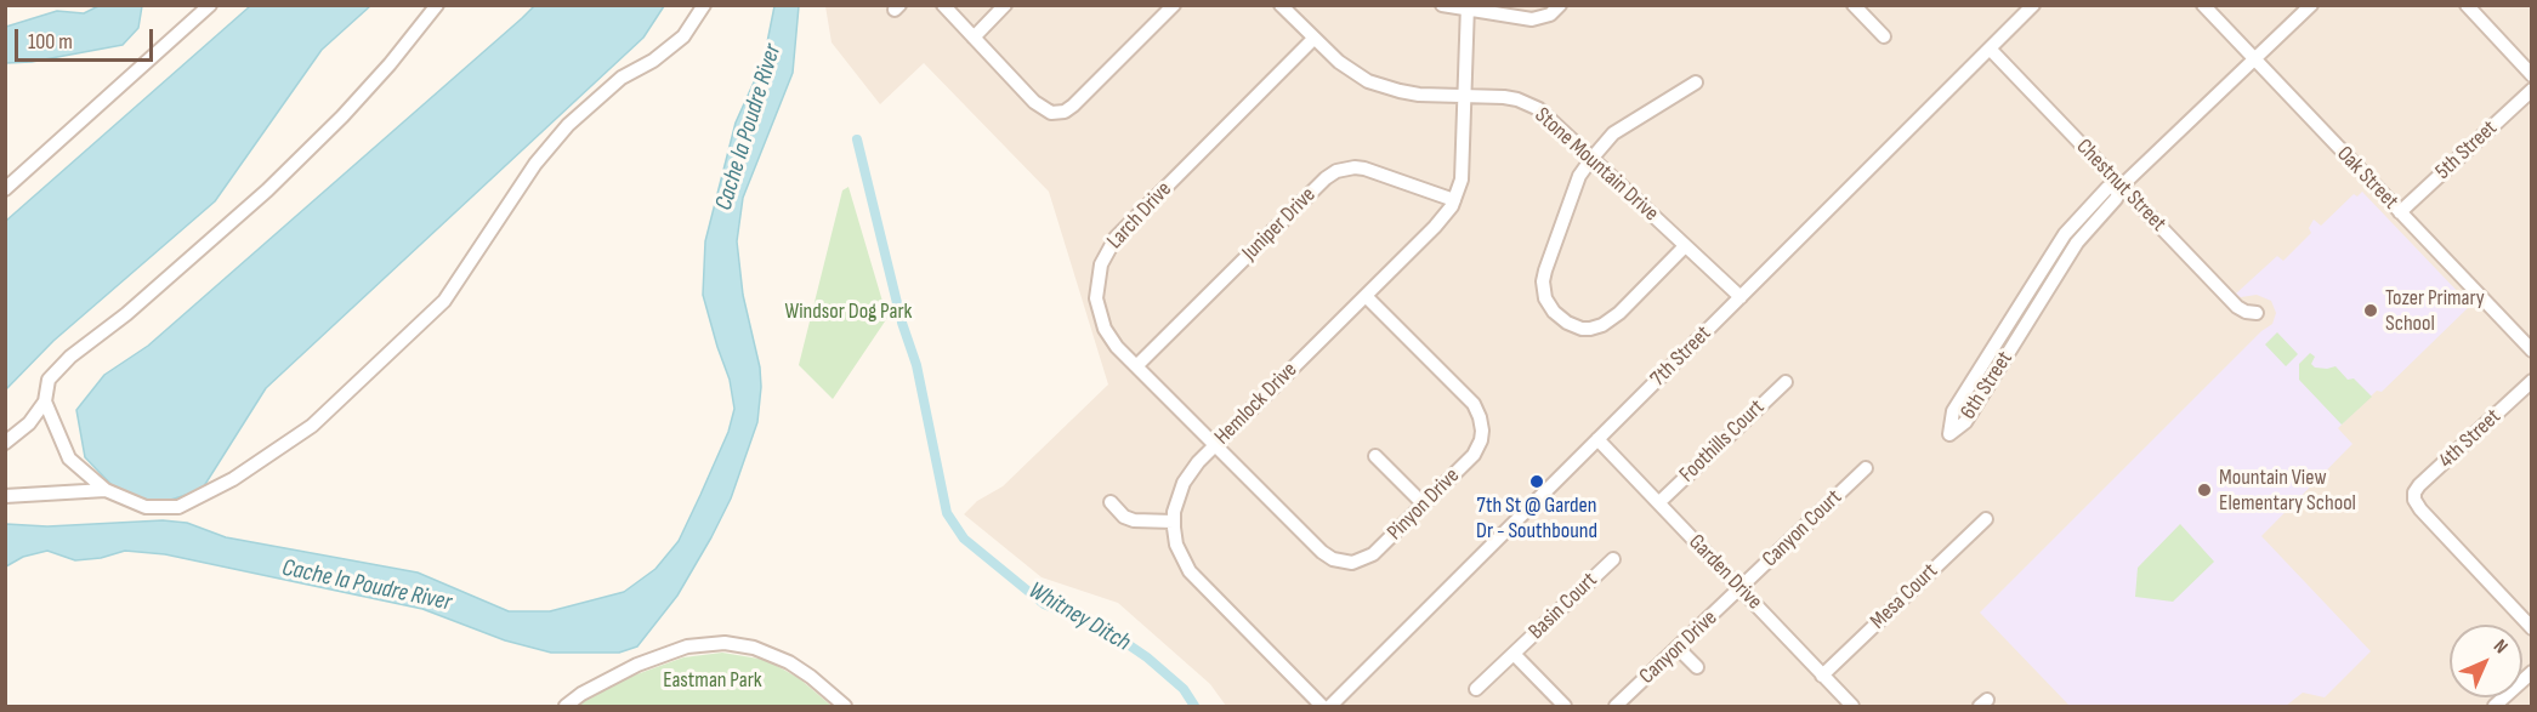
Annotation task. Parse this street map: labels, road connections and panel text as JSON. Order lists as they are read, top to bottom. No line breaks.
{"streets":{"street":["5th Street","Stone Mountain Drive","Oak Street","Chestnut Street","Larch Drive","Juniper Drive","7th Street","6th Street","Hemlock Drive","4th Street","Foothills Court","Pinyon Drive","Canyon Court","Garden Drive","Mesa Court","Basin Court","Canyon Drive"]},"crossings":[["5th Street","Oak Street"],["Stone Mountain Drive","Larch Drive"],["Stone Mountain Drive","7th Street"],["Stone Mountain Drive","Hemlock Drive"],["Oak Street","6th Street"],["Chestnut Street","7th Street"],["Chestnut Street","6th Street"],["Larch Drive","Juniper Drive"],["Larch Drive","Hemlock Drive"],["Larch Drive","Pinyon Drive"],["Juniper Drive","Hemlock Drive"],["7th Street","Garden Drive"],["Hemlock Drive","Pinyon Drive"],["Foothills Court","Garden Drive"],["Canyon Court","Garden Drive"],["Canyon Court","Canyon Drive"],["Garden Drive","Mesa Court"],["Garden Drive","Canyon Drive"]],"water":["Cache la Poudre River","Whitney Ditch"],"parks":["Windsor Dog Park","Eastman Park"],"places":["Tozer Primary School","7th St @ Garden Dr - Southbound","Mountain View Elementary School"],"scale_bar":"100 m","north":"top right"}
